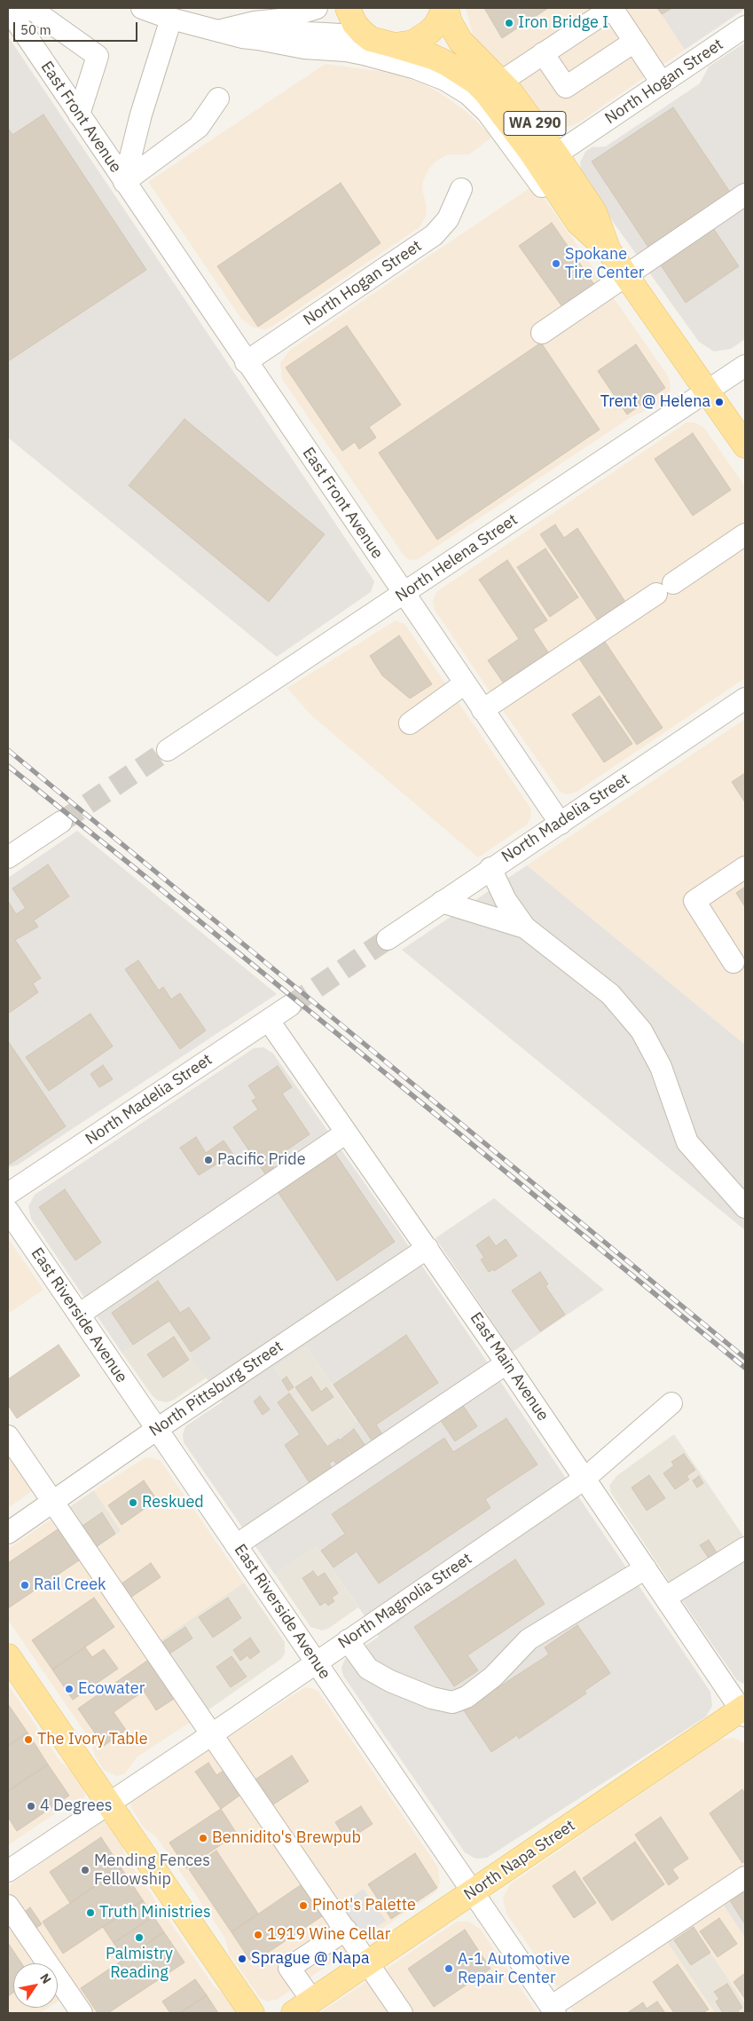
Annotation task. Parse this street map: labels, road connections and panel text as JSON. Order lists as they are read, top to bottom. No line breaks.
{"streets":{"main road":["WA 290","North Napa Street"],"street":["North Hogan Street","East Front Avenue","North Helena Street","North Madelia Street","East Riverside Avenue","East Main Avenue","North Pittsburg Street","North Magnolia Street"]},"crossings":[["North Hogan Street","East Front Avenue"],["North Hogan Street","WA 290"],["East Front Avenue","North Helena Street"],["East Front Avenue","North Madelia Street"],["WA 290","North Helena Street"],["North Madelia Street","East Main Avenue"],["East Riverside Avenue","North Pittsburg Street"],["East Riverside Avenue","North Magnolia Street"],["East Riverside Avenue","North Napa Street"],["East Main Avenue","North Pittsburg Street"],["East Main Avenue","North Magnolia Street"],["East Main Avenue","North Napa Street"]],"places":["Iron Bridge I","Spokane Tire Center","Trent @ Helena","Pacific Pride","Reskued","Rail Creek","Ecowater","The Ivory Table","4 Degrees","Bennidito's Brewpub","Mending Fences Fellowship","Pinot's Palette","Truth Ministries","1919 Wine Cellar","Palmistry Reading","Sprague @ Napa","A-1 Automotive Repair Center"],"scale_bar":"50 m","north":"top right"}
